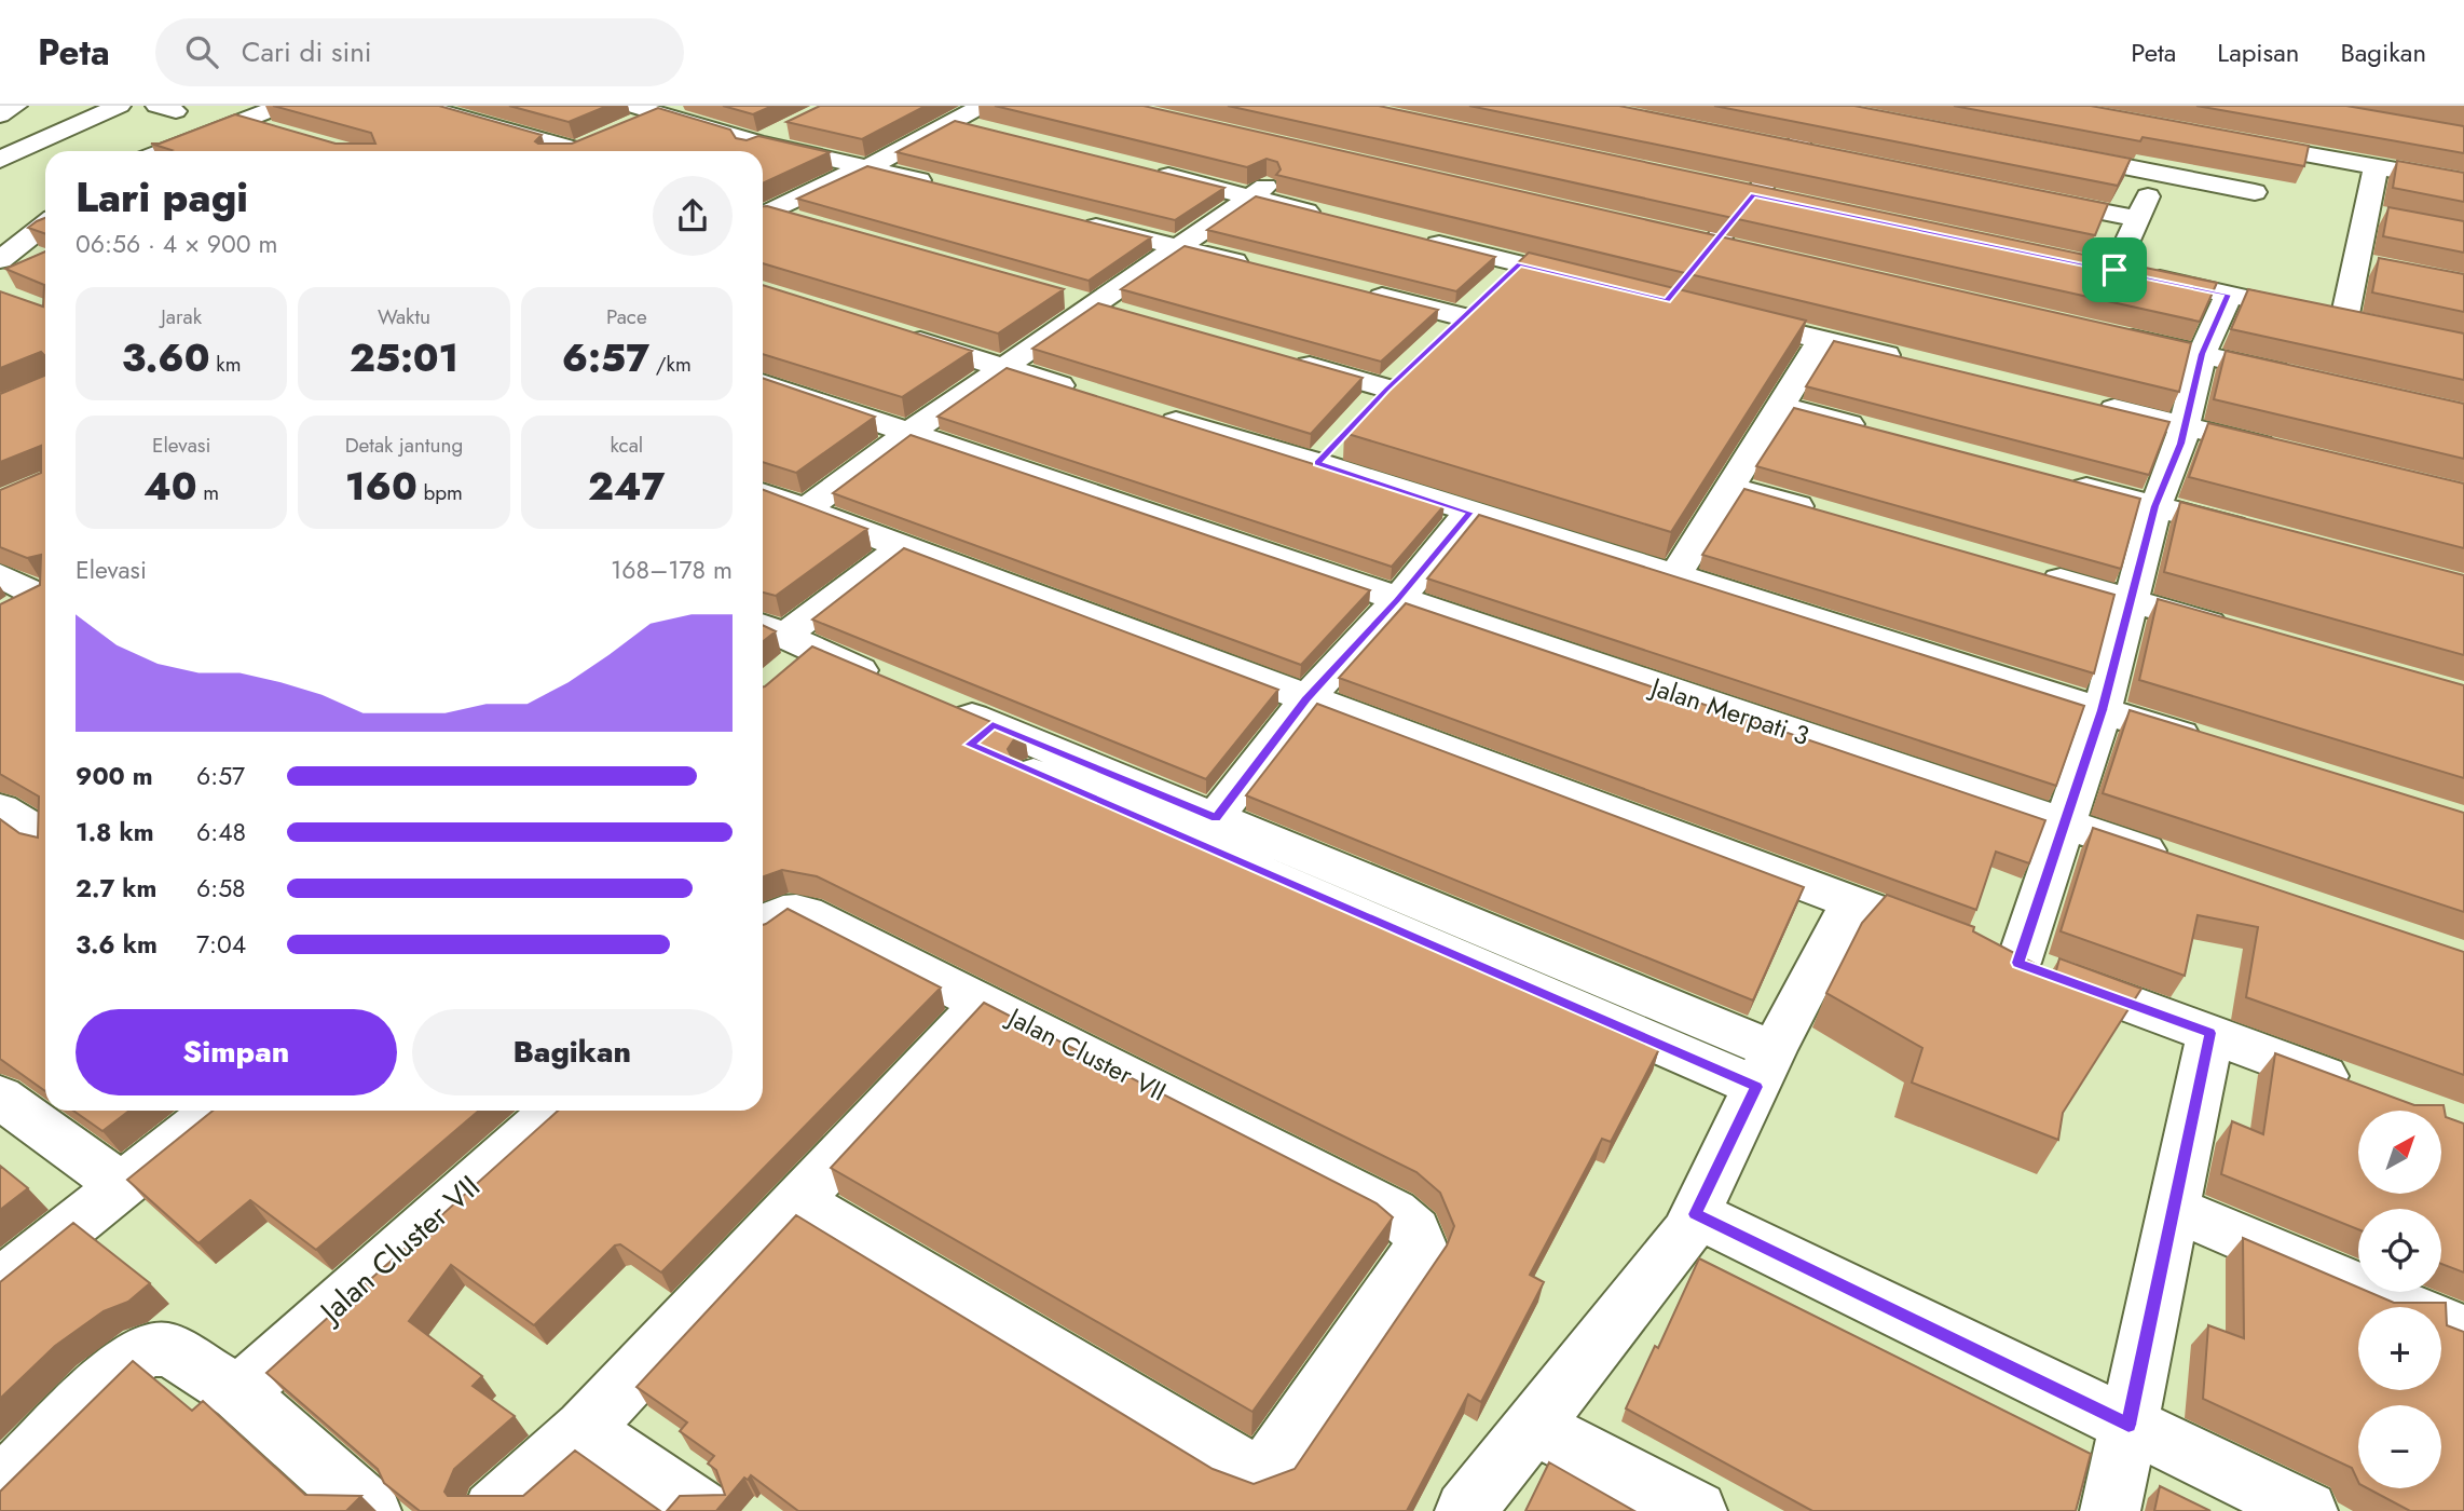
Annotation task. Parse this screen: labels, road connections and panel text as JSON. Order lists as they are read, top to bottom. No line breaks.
{"streets":{"street":["Jalan Merpati 3","Jalan Cluster VII"]},"north":"top right","page":{"header":"Peta","search":"Cari di sini","nav":["Peta","Lapisan","Bagikan"],"heading":["Lari pagi","06:56 · 4 × 900 m"],"stats":[["Jarak","3.60 km"],["Waktu","25:01"],["Pace","6:57 /km"],["Elevasi","40 m"],["Detak jantung","160 bpm"],["kcal","247"]],"chart":["Elevasi","168–178 m"],"list":[{"name":"900 m","note":"6:57"},{"name":"1.8 km","note":"6:48"},{"name":"2.7 km","note":"6:58"},{"name":"3.6 km","note":"7:04"}],"buttons":["Simpan","Bagikan"],"map_buttons":["+","−"]}}
